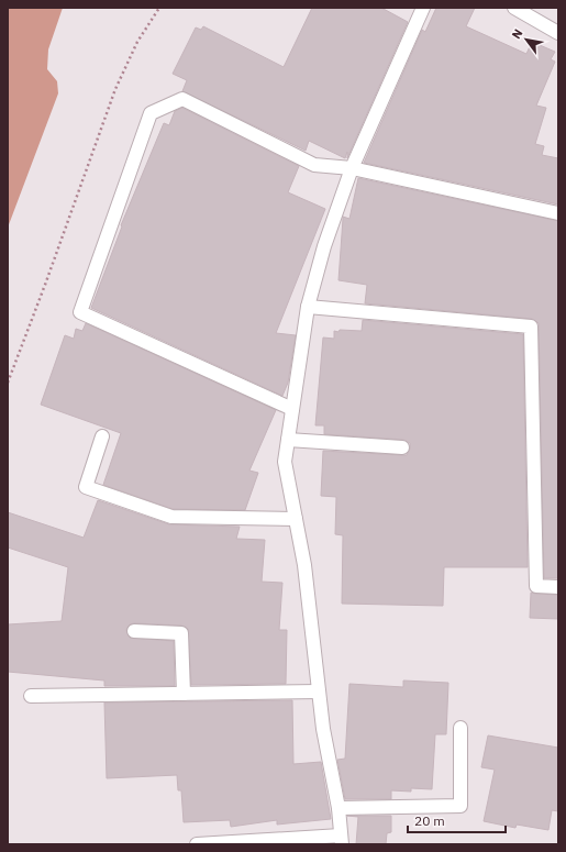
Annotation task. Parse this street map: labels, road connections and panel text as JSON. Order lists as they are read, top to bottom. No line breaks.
{"scale_bar":"20 m","north":"top left"}
